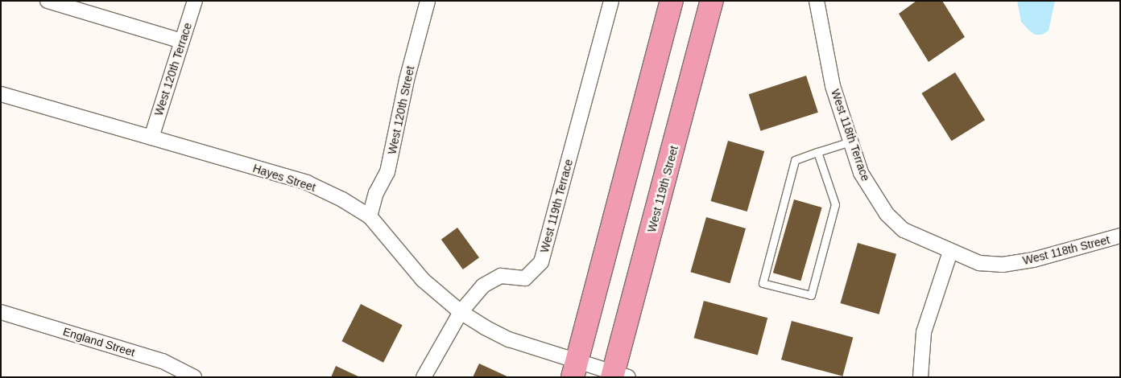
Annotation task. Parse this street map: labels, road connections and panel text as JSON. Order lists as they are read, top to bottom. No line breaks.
{"streets":{"main road":["West 119th Street"],"street":["West 120th Terrace","West 120th Street","West 118th Terrace","Hayes Street","West 119th Terrace","West 118th Street","England Street"]},"crossings":[["West 120th Terrace","Hayes Street"],["West 120th Street","Hayes Street"],["West 118th Terrace","West 118th Street"],["Hayes Street","West 119th Street"],["Hayes Street","West 119th Terrace"]]}
